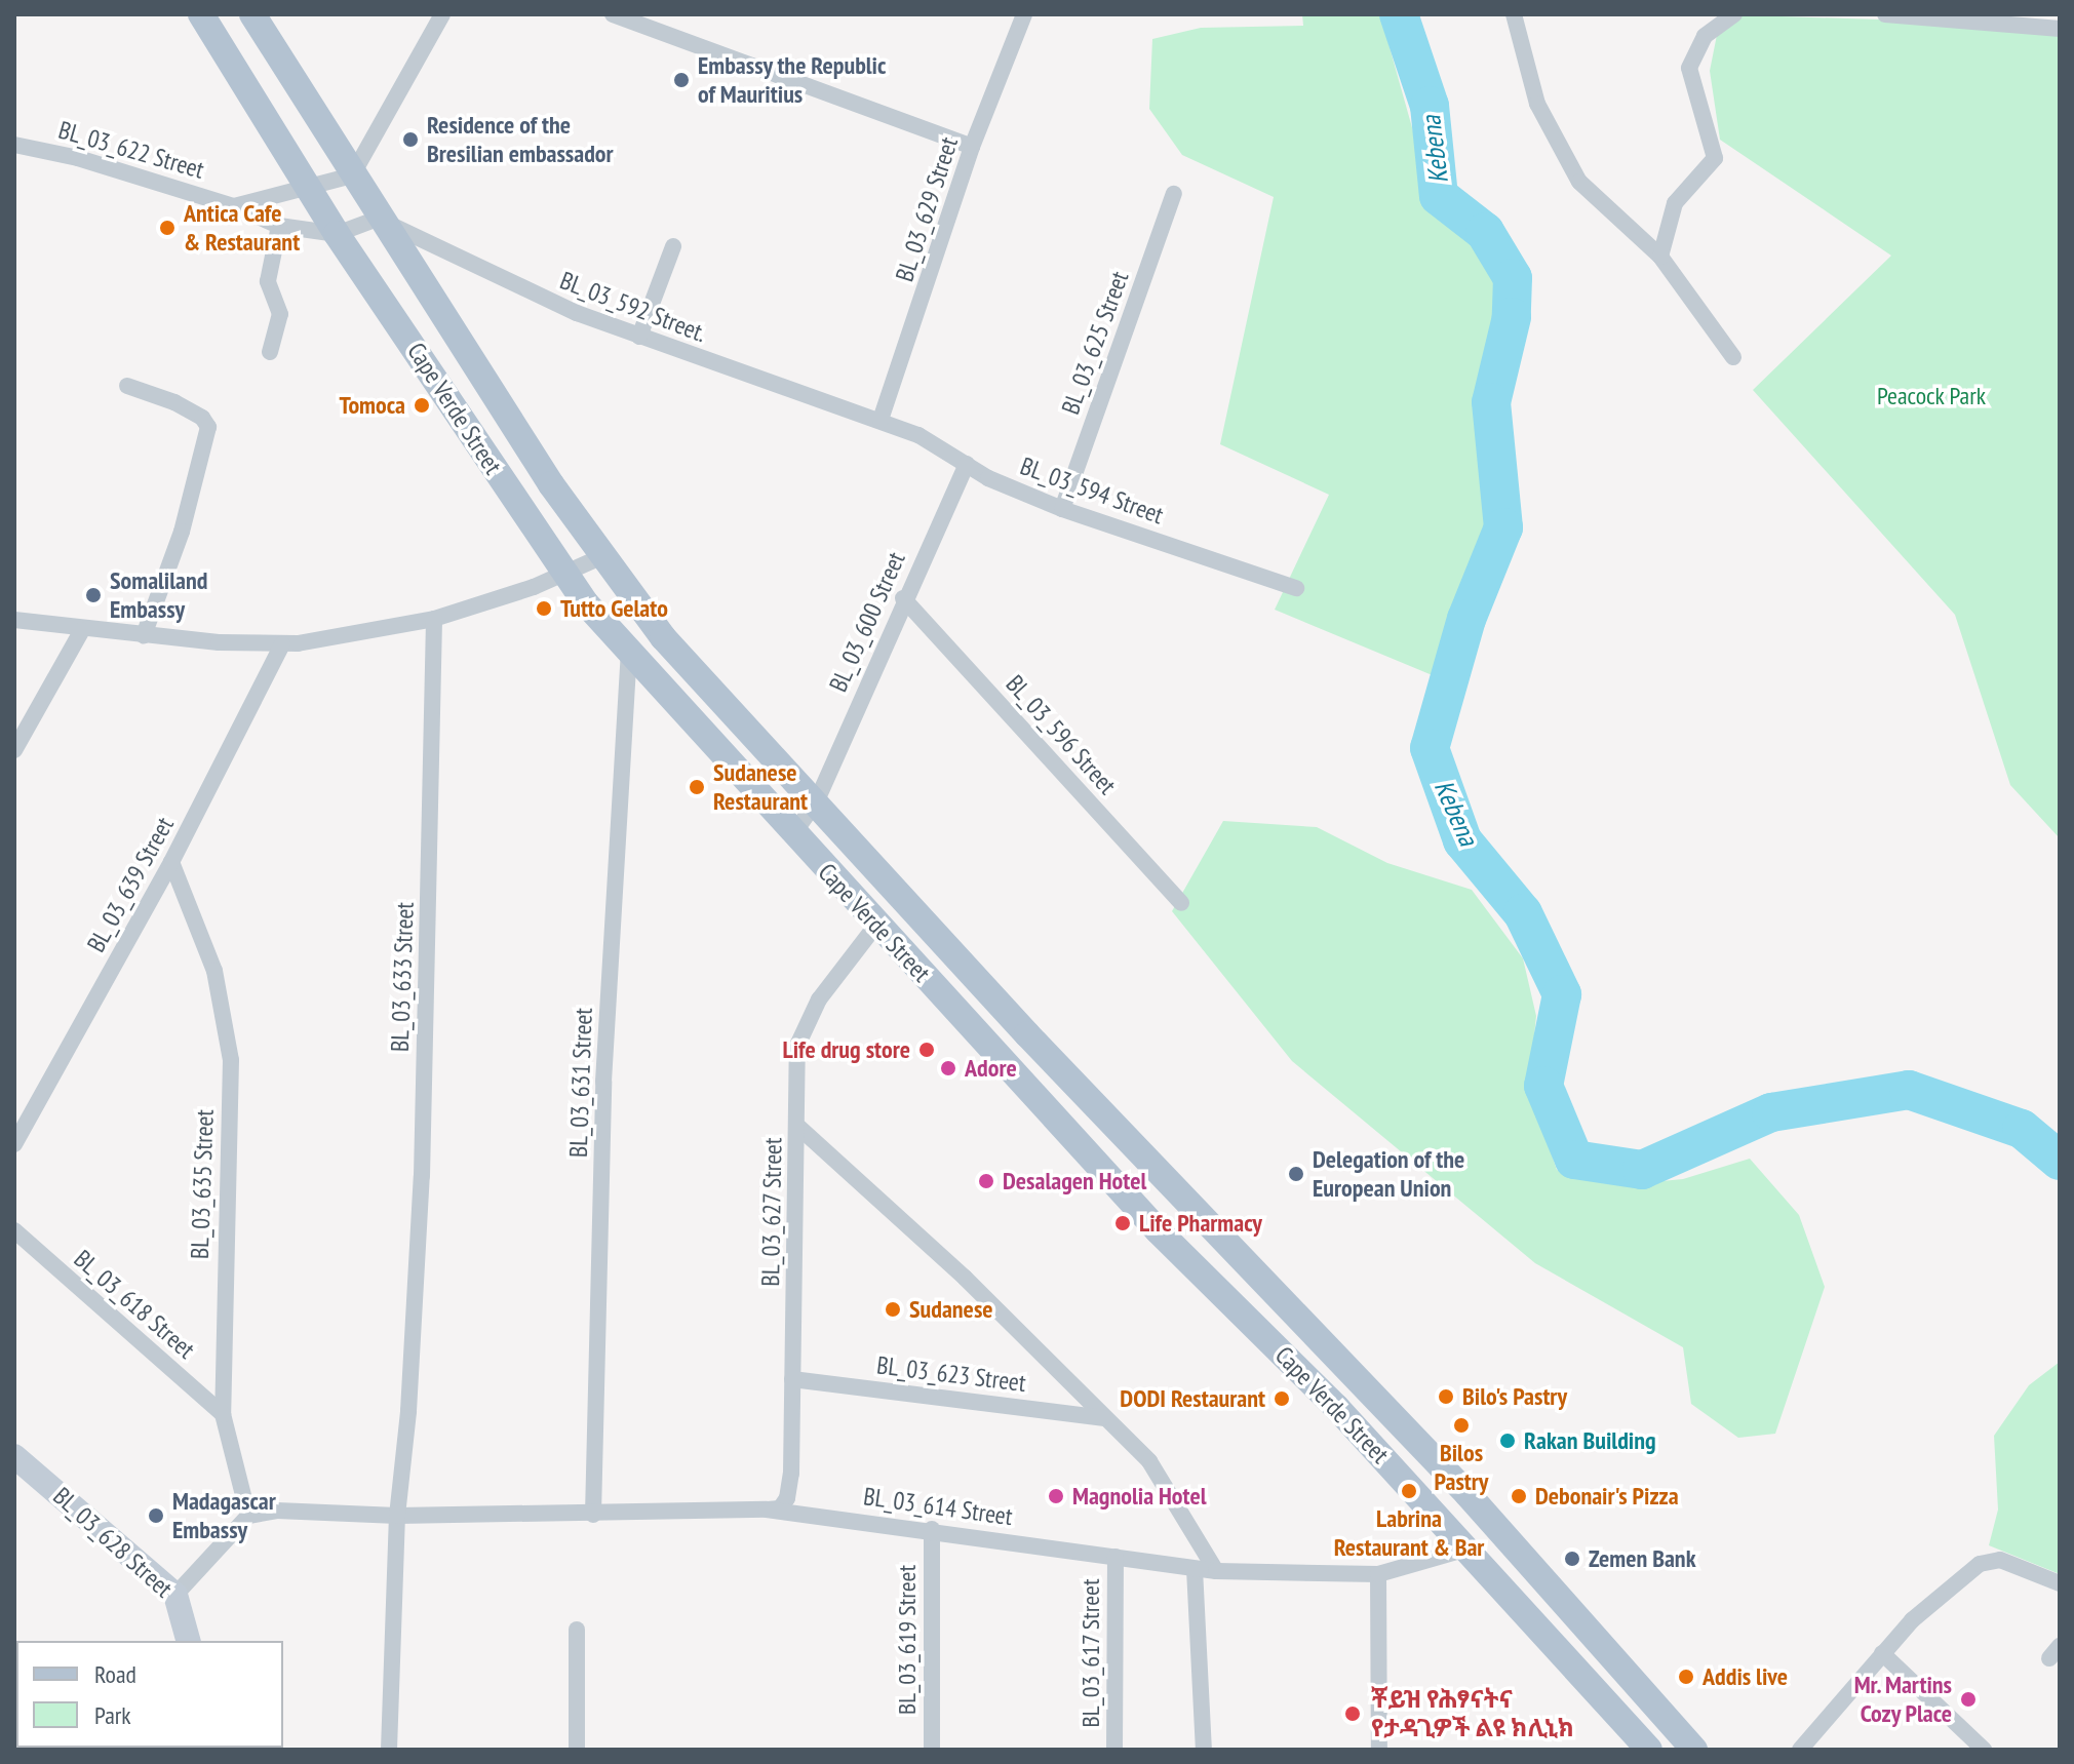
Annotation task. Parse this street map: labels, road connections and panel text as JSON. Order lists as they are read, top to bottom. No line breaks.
{"streets":{"main road":["Cape Verde Street"],"street":["BL_03_622 Street","BL_03_629 Street","BL_03_592 Street.","BL_03_625 Street","BL_03_594 Street","BL_03_600 Street","BL_03_596 Street","BL_03_639 Street","BL_03_633 Street","BL_03_631 Street","BL_03_635 Street","BL_03_627 Street","BL_03_618 Street","BL_03_623 Street","BL_03_614 Street","BL_03_628 Street","BL_03_619 Street","BL_03_617 Street"]},"crossings":[["BL_03_622 Street","Cape Verde Street"],["BL_03_629 Street","BL_03_592 Street."],["BL_03_629 Street","BL_03_594 Street"],["BL_03_592 Street.","Cape Verde Street"],["BL_03_592 Street.","BL_03_594 Street"],["BL_03_625 Street","BL_03_594 Street"],["Cape Verde Street","BL_03_600 Street"],["Cape Verde Street","BL_03_631 Street"],["Cape Verde Street","BL_03_627 Street"],["Cape Verde Street","BL_03_614 Street"],["BL_03_594 Street","BL_03_600 Street"],["BL_03_600 Street","BL_03_596 Street"],["BL_03_639 Street","BL_03_635 Street"],["BL_03_633 Street","BL_03_614 Street"],["BL_03_631 Street","BL_03_614 Street"],["BL_03_635 Street","BL_03_618 Street"],["BL_03_627 Street","BL_03_623 Street"],["BL_03_627 Street","BL_03_614 Street"],["BL_03_614 Street","BL_03_619 Street"],["BL_03_614 Street","BL_03_617 Street"]],"water":["Kebena"],"parks":["Peacock Park"],"places":["Embassy the Republic of Mauritius","Residence of the Bresilian embassador","Antica Cafe & Restaurant","Tomoca","Somaliland Embassy","Tutto Gelato","Sudanese Restaurant","Life drug store","Adore","Delegation of the European Union","Desalagen Hotel","Life Pharmacy","Sudanese","Bilo's Pastry","DODI Restaurant","Bilos Pastry","Rakan Building","Labrina Restaurant & Bar","Magnolia Hotel","Debonair's Pizza","Madagascar Embassy","Zemen Bank","Addis live","Mr. Martins Cozy Place","ቾይዝ የሕፃናትና የታዳጊዎች ልዩ ክሊኒክ"],"legend":["Road","Park"]}
